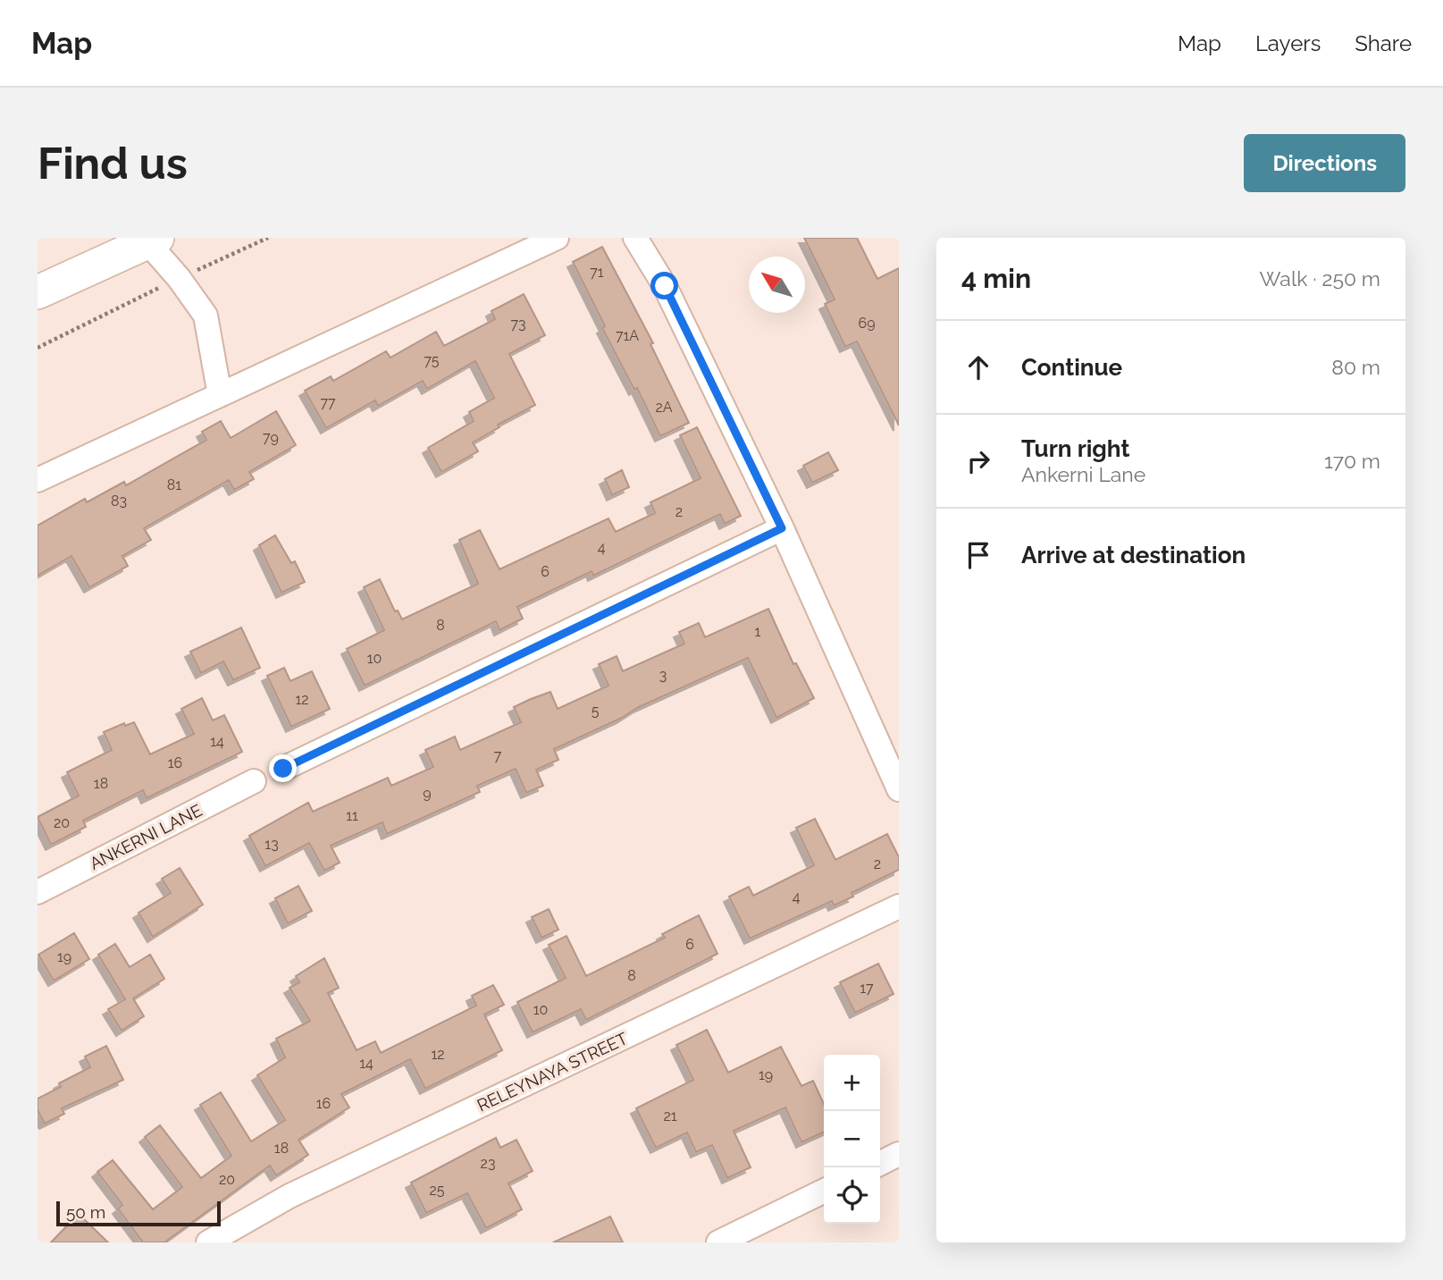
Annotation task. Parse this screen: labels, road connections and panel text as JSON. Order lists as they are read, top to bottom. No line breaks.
{"streets":{"street":["ANKERNI LANE","RELEYNAYA STREET"]},"house_numbers":["71","69","73","71А","75","77","2А","79","81","83","2","4","6","8","1","10","3","12","5","14","7","16","18","9","11","20","13","2","4","6","19","8","17","10","12","14","19","16","21","18","23","20","25"],"scale_bar":"50 m","north":"top left","page":{"header":"Map","nav":["Map","Layers","Share"],"buttons":"Directions","title":"Find us","heading":["4 min","Walk · 250 m"],"list":[["Continue","80 m"],["Turn right","Ankerni Lane","170 m"],"Arrive at destination"],"map_buttons":["+","−"],"scale":"50 m"}}
